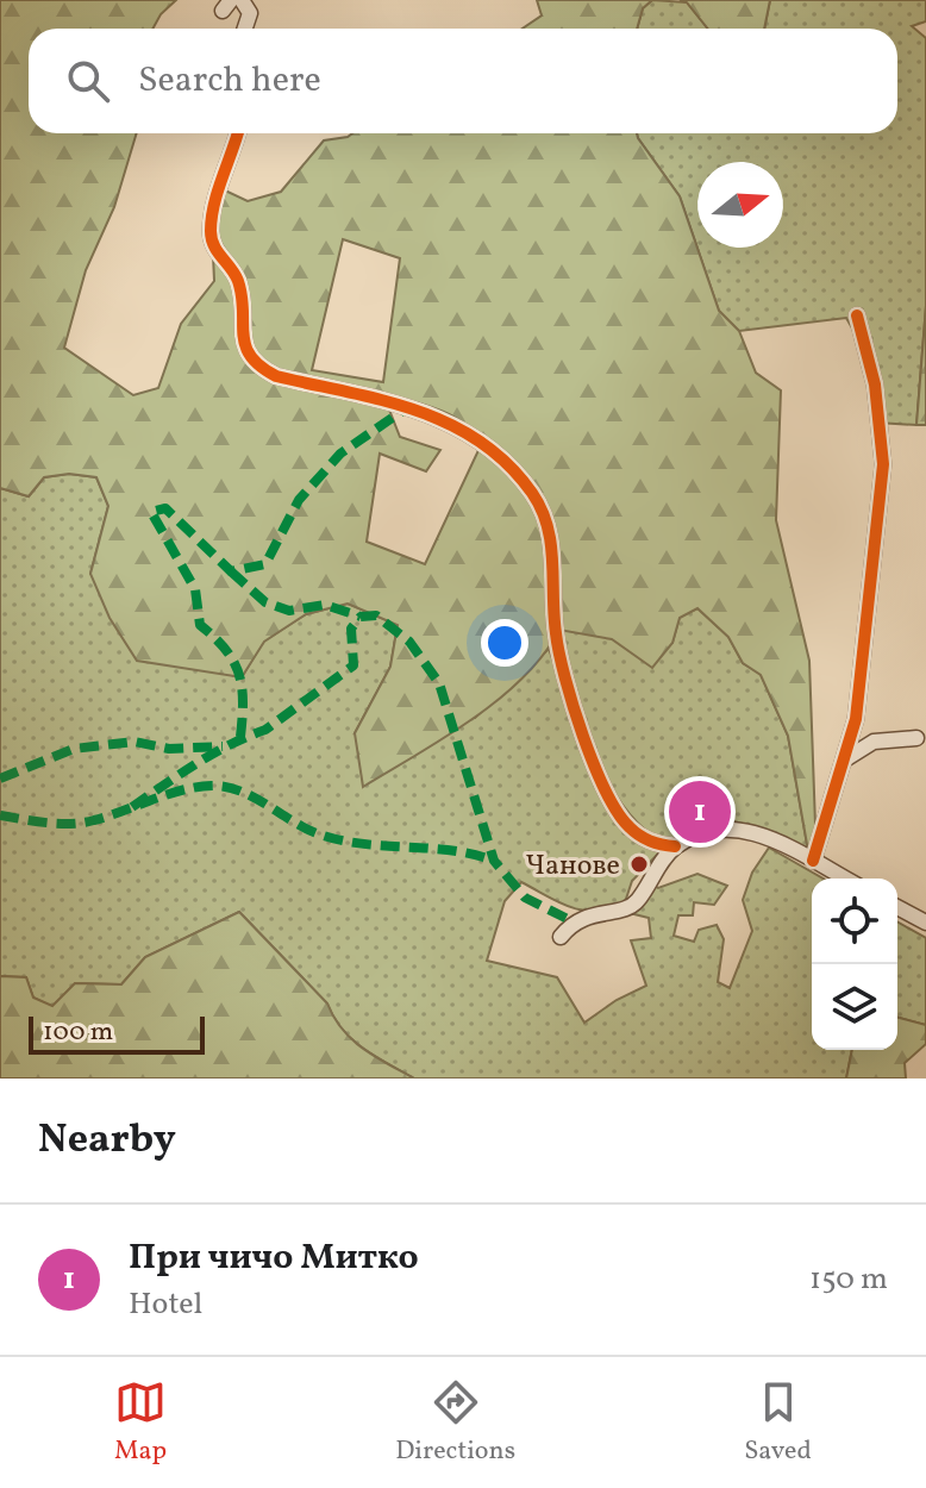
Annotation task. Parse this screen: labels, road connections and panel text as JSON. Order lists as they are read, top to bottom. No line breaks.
{"places":["Чанове"],"scale_bar":"100 m","north":"right","page":{"search":"Search here","pins":"1","scale":"100 m","heading":"Nearby","list":[{"mark":"1","name":"При чичо Митко","note":"Hotel","value":"150 m"}],"nav":["Map","Directions","Saved"]}}
